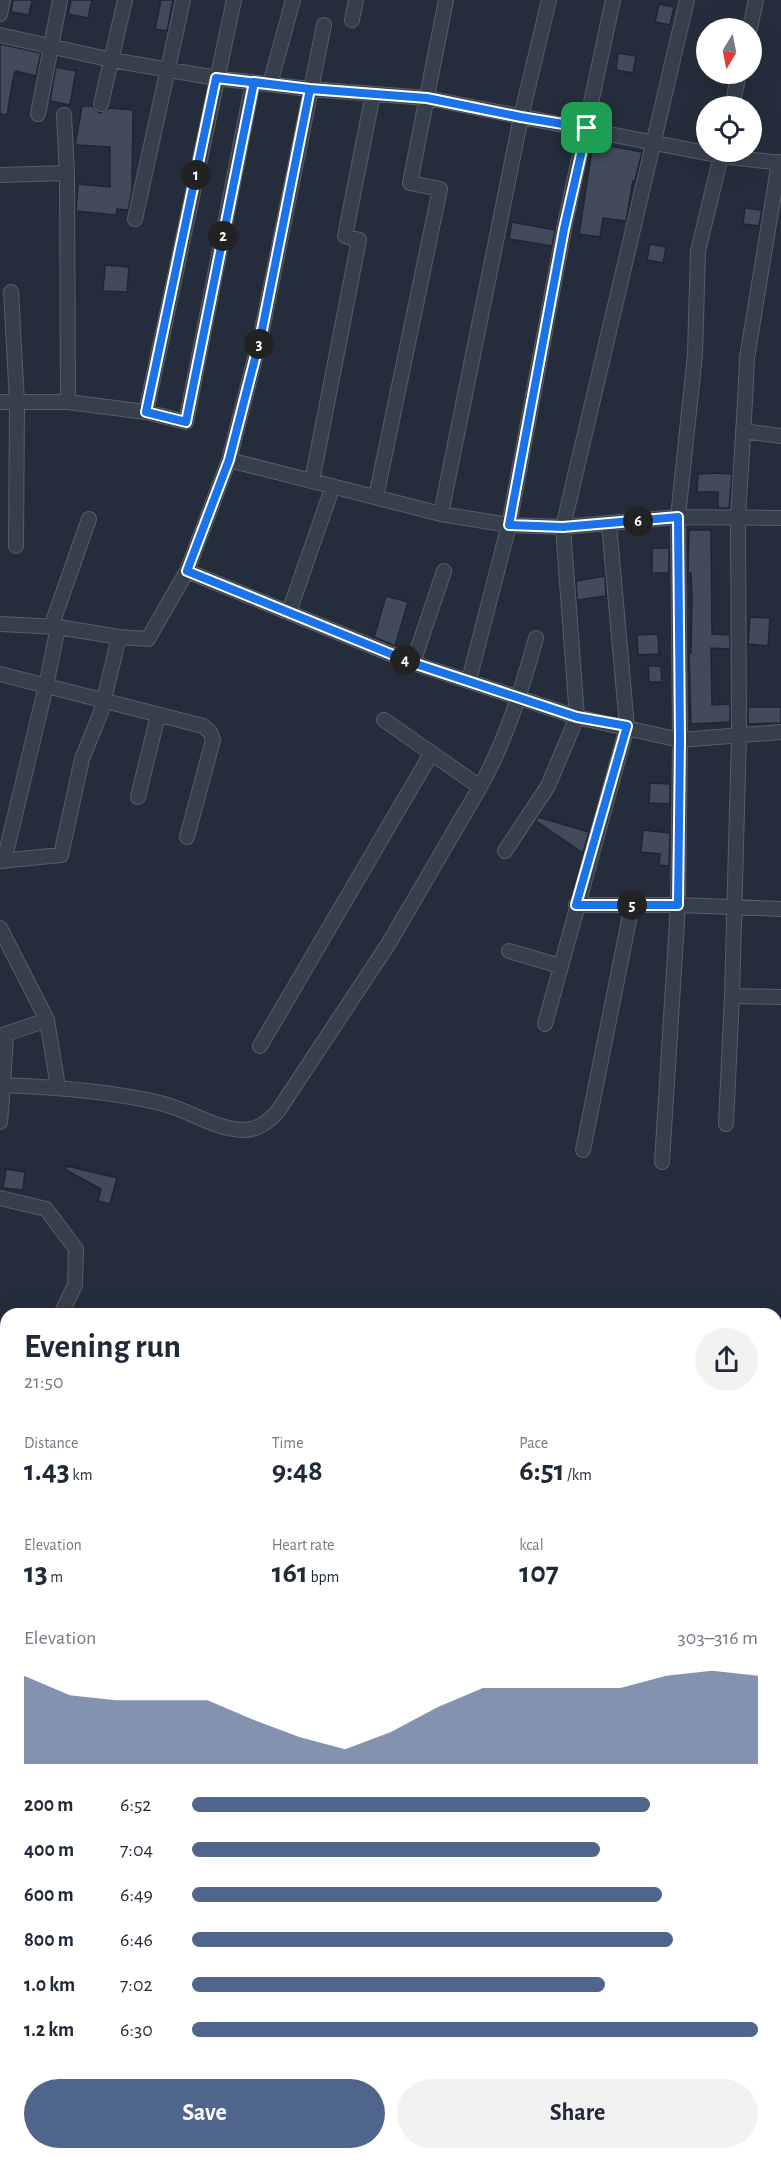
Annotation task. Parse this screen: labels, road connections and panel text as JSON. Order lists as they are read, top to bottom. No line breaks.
{"north":"bottom","page":{"pins":["1","2","3","6","4","5"],"heading":["Evening run","21:50"],"stats":[["Distance","1.43 km"],["Time","9:48"],["Pace","6:51 /km"],["Elevation","13 m"],["Heart rate","161 bpm"],["kcal","107"]],"chart":["Elevation","303–316 m"],"list":[{"name":"200 m","note":"6:52"},{"name":"400 m","note":"7:04"},{"name":"600 m","note":"6:49"},{"name":"800 m","note":"6:46"},{"name":"1.0 km","note":"7:02"},{"name":"1.2 km","note":"6:30"}],"buttons":["Save","Share"]}}
